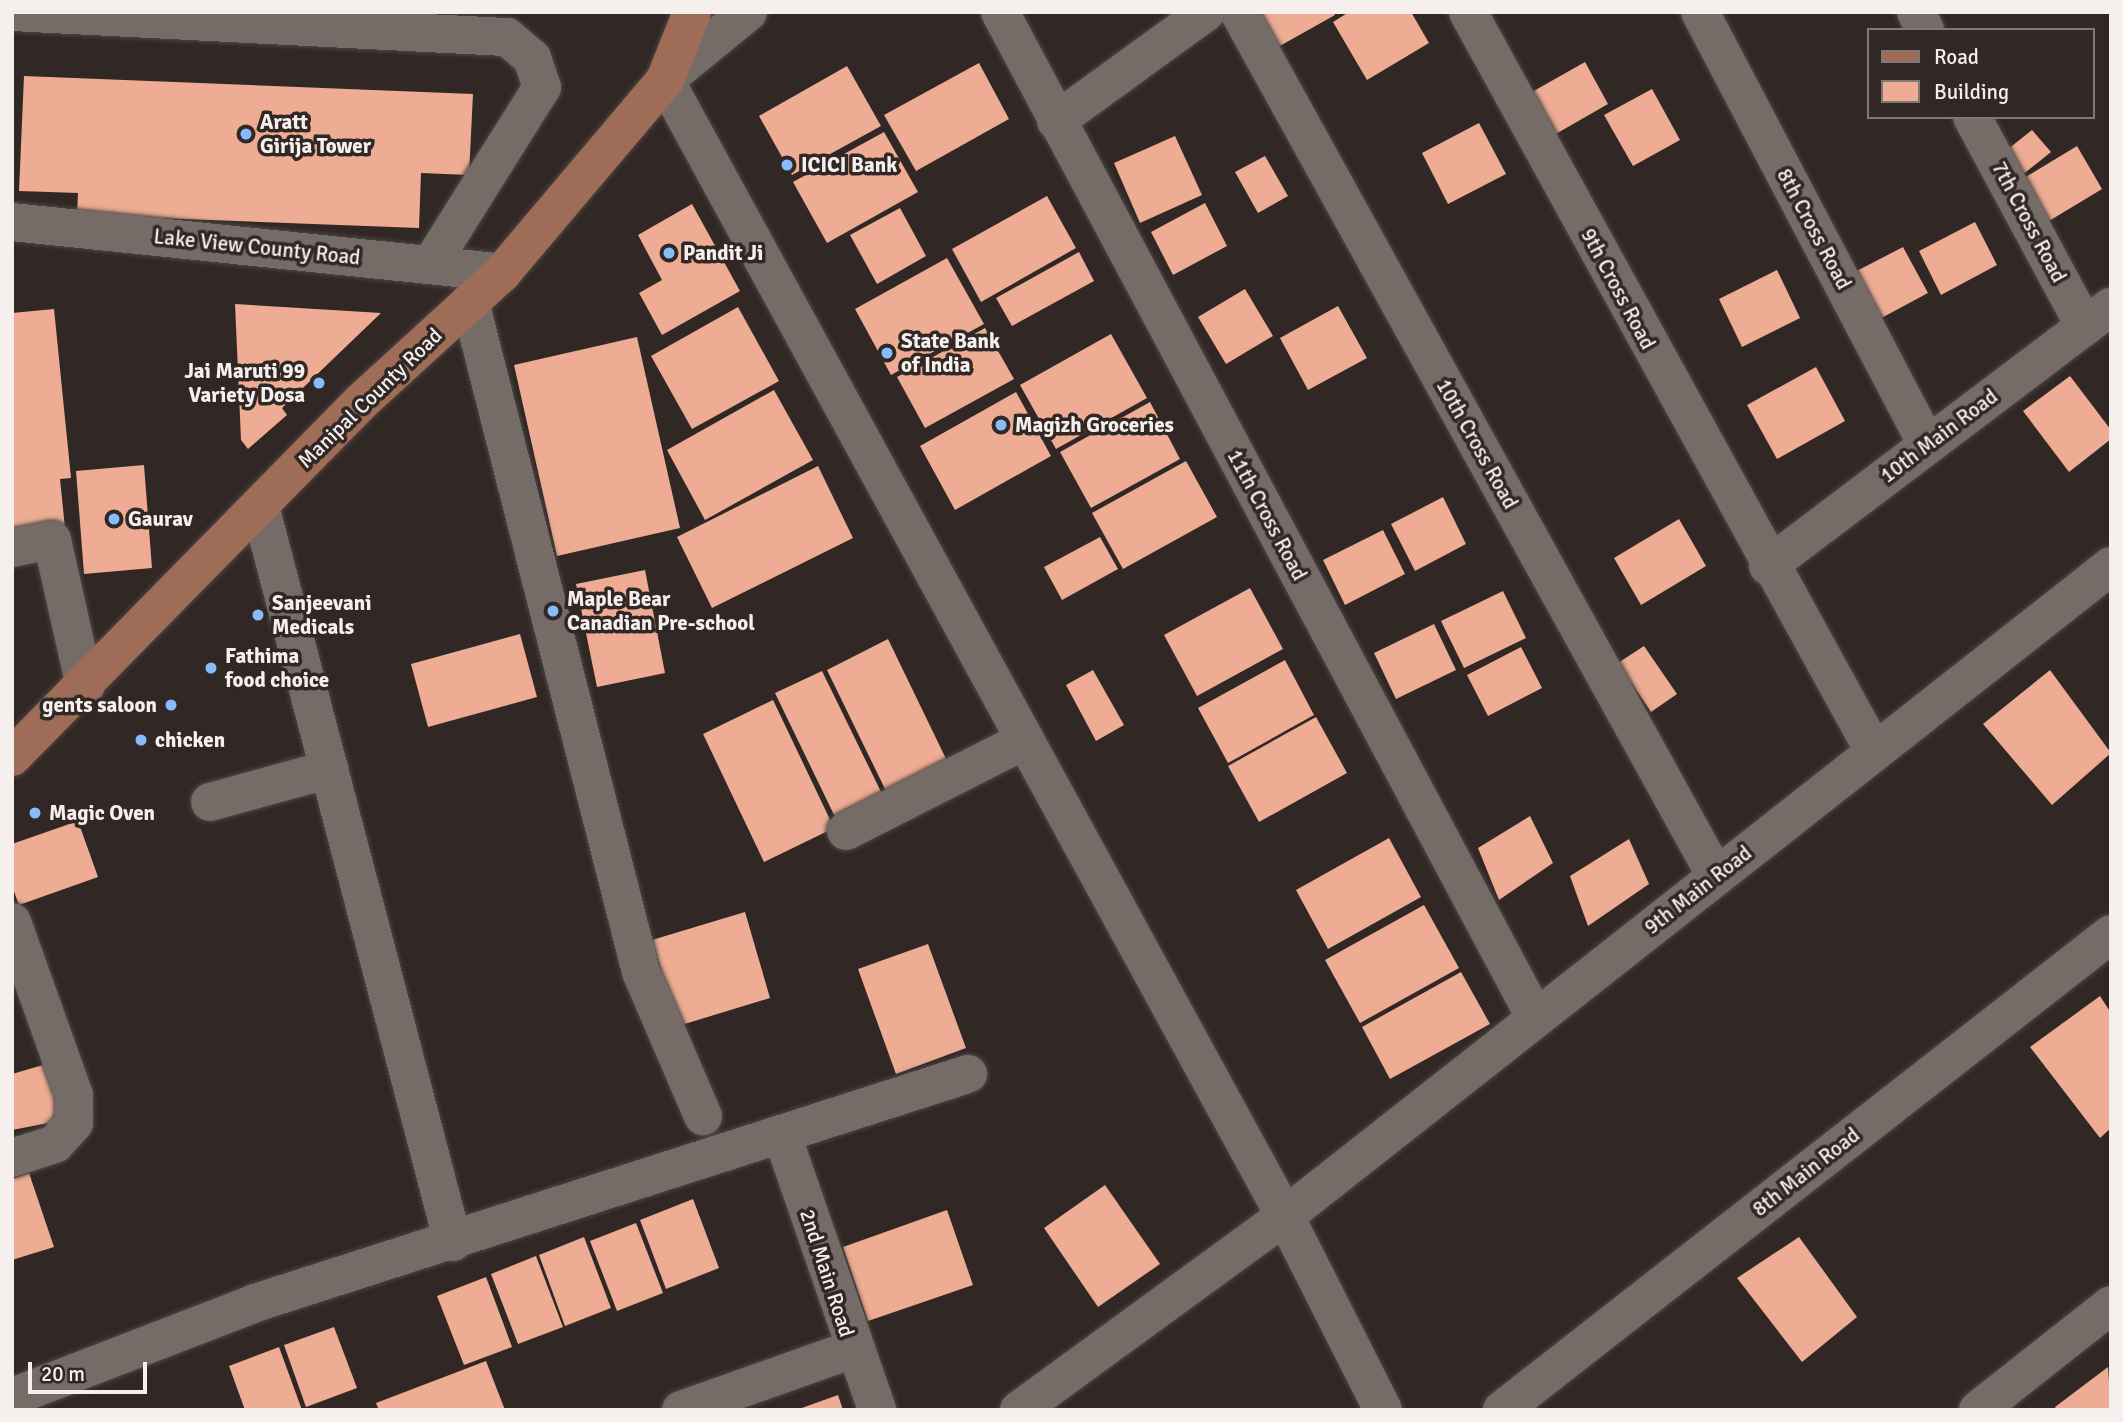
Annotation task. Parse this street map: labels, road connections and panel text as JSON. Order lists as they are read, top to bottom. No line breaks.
{"streets":{"main road":["Manipal County Road"],"street":["7th Cross Road","8th Cross Road","Lake View County Road","9th Cross Road","10th Main Road","10th Cross Road","11th Cross Road","9th Main Road","8th Main Road","2nd Main Road"]},"crossings":[["7th Cross Road","10th Main Road"],["8th Cross Road","10th Main Road"],["Lake View County Road","Manipal County Road"],["9th Cross Road","10th Main Road"],["9th Cross Road","9th Main Road"],["10th Cross Road","9th Main Road"],["11th Cross Road","9th Main Road"]],"places":["Aratt Girija Tower","ICICI Bank","Pandit Ji","State Bank of India","Jai Maruti 99 Variety Dosa","Magizh Groceries","Gaurav","Maple Bear Canadian Pre-school","Sanjeevani Medicals","Fathima food choice","gents saloon","chicken","Magic Oven"],"legend":["Road","Building"],"scale_bar":"20 m"}
